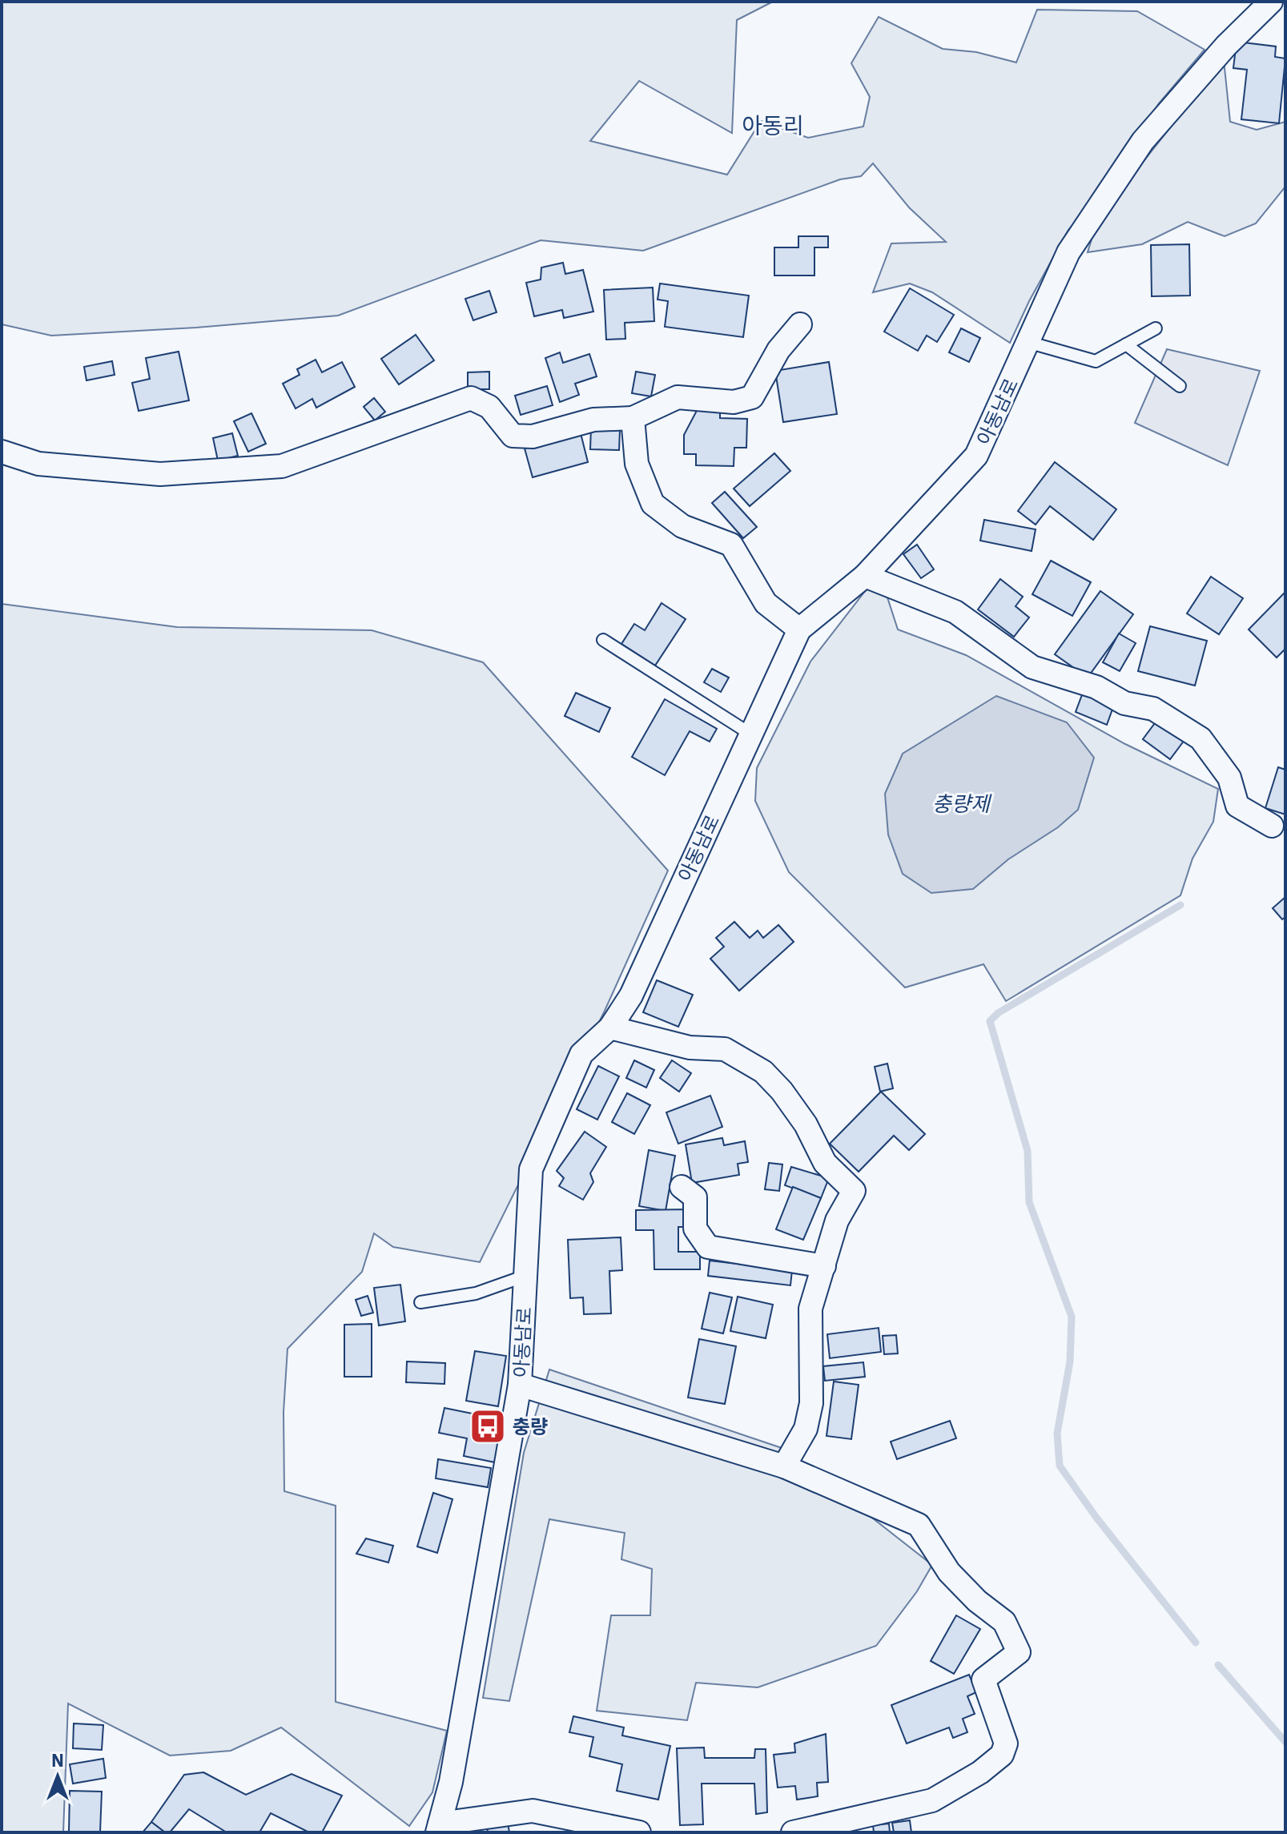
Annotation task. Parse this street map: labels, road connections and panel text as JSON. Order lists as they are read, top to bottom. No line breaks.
{"streets":{"street":["아동남로"]},"districts":["아동리"],"water":["충량제"],"places":{"bus stop":["충량"]},"north":"top"}
